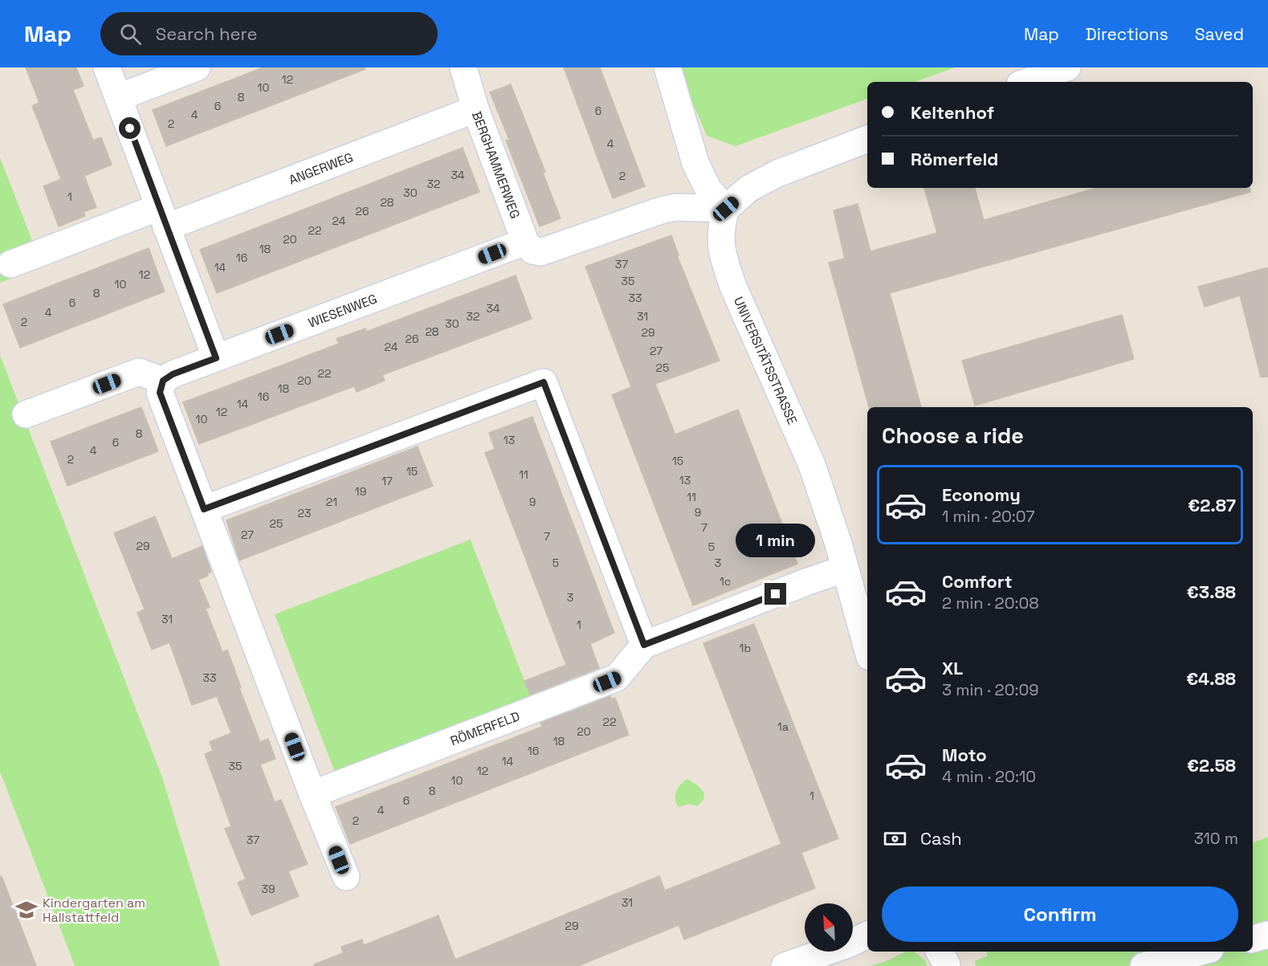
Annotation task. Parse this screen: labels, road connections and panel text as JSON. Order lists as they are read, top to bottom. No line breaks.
{"streets":{"street":["BERGHAMMERWEG","ANGERWEG","WIESENWEG","UNIVERSITÄTSSTRASSE","RÖMERFELD"]},"crossings":[["BERGHAMMERWEG","ANGERWEG"],["BERGHAMMERWEG","WIESENWEG"],["WIESENWEG","UNIVERSITÄTSSTRASSE"],["UNIVERSITÄTSSTRASSE","RÖMERFELD"]],"places":{"school or university":["Kindergarten am Hallstattfeld"]},"house_numbers":["12","10","8","6","6","4","2","4","34","2","32","30","1","28","26","24","22","20","18","16","37","14","12","35","10","8","33","6","34","4","32","31","2","30","28","29","26","24","27","25","22","20","18","16","14","12","10","8","13","6","4","2","15","15","11","13","17","19","11","21","9","9","23","25","7","27","7","29","5","5","3","1c","3","31","1","1b","33","22","1a","20","18","16","14","35","12","10","8","1","6","4","2","37","39","31","29"],"north":"top left","page":{"header":"Map","search":"Search here","nav":["Map","Directions","Saved"],"banner":["Keltenhof","Römerfeld"],"heading":"Choose a ride","list":[{"name":"Economy","note":"1 min · 20:07","value":"€2.87"},{"name":"Comfort","note":"2 min · 20:08","value":"€3.88"},{"name":"XL","note":"3 min · 20:09","value":"€4.88"},{"name":"Moto","note":"4 min · 20:10","value":"€2.58"}],"bubble":"1 min","pay":["Cash","310 m"],"buttons":"Confirm"}}
